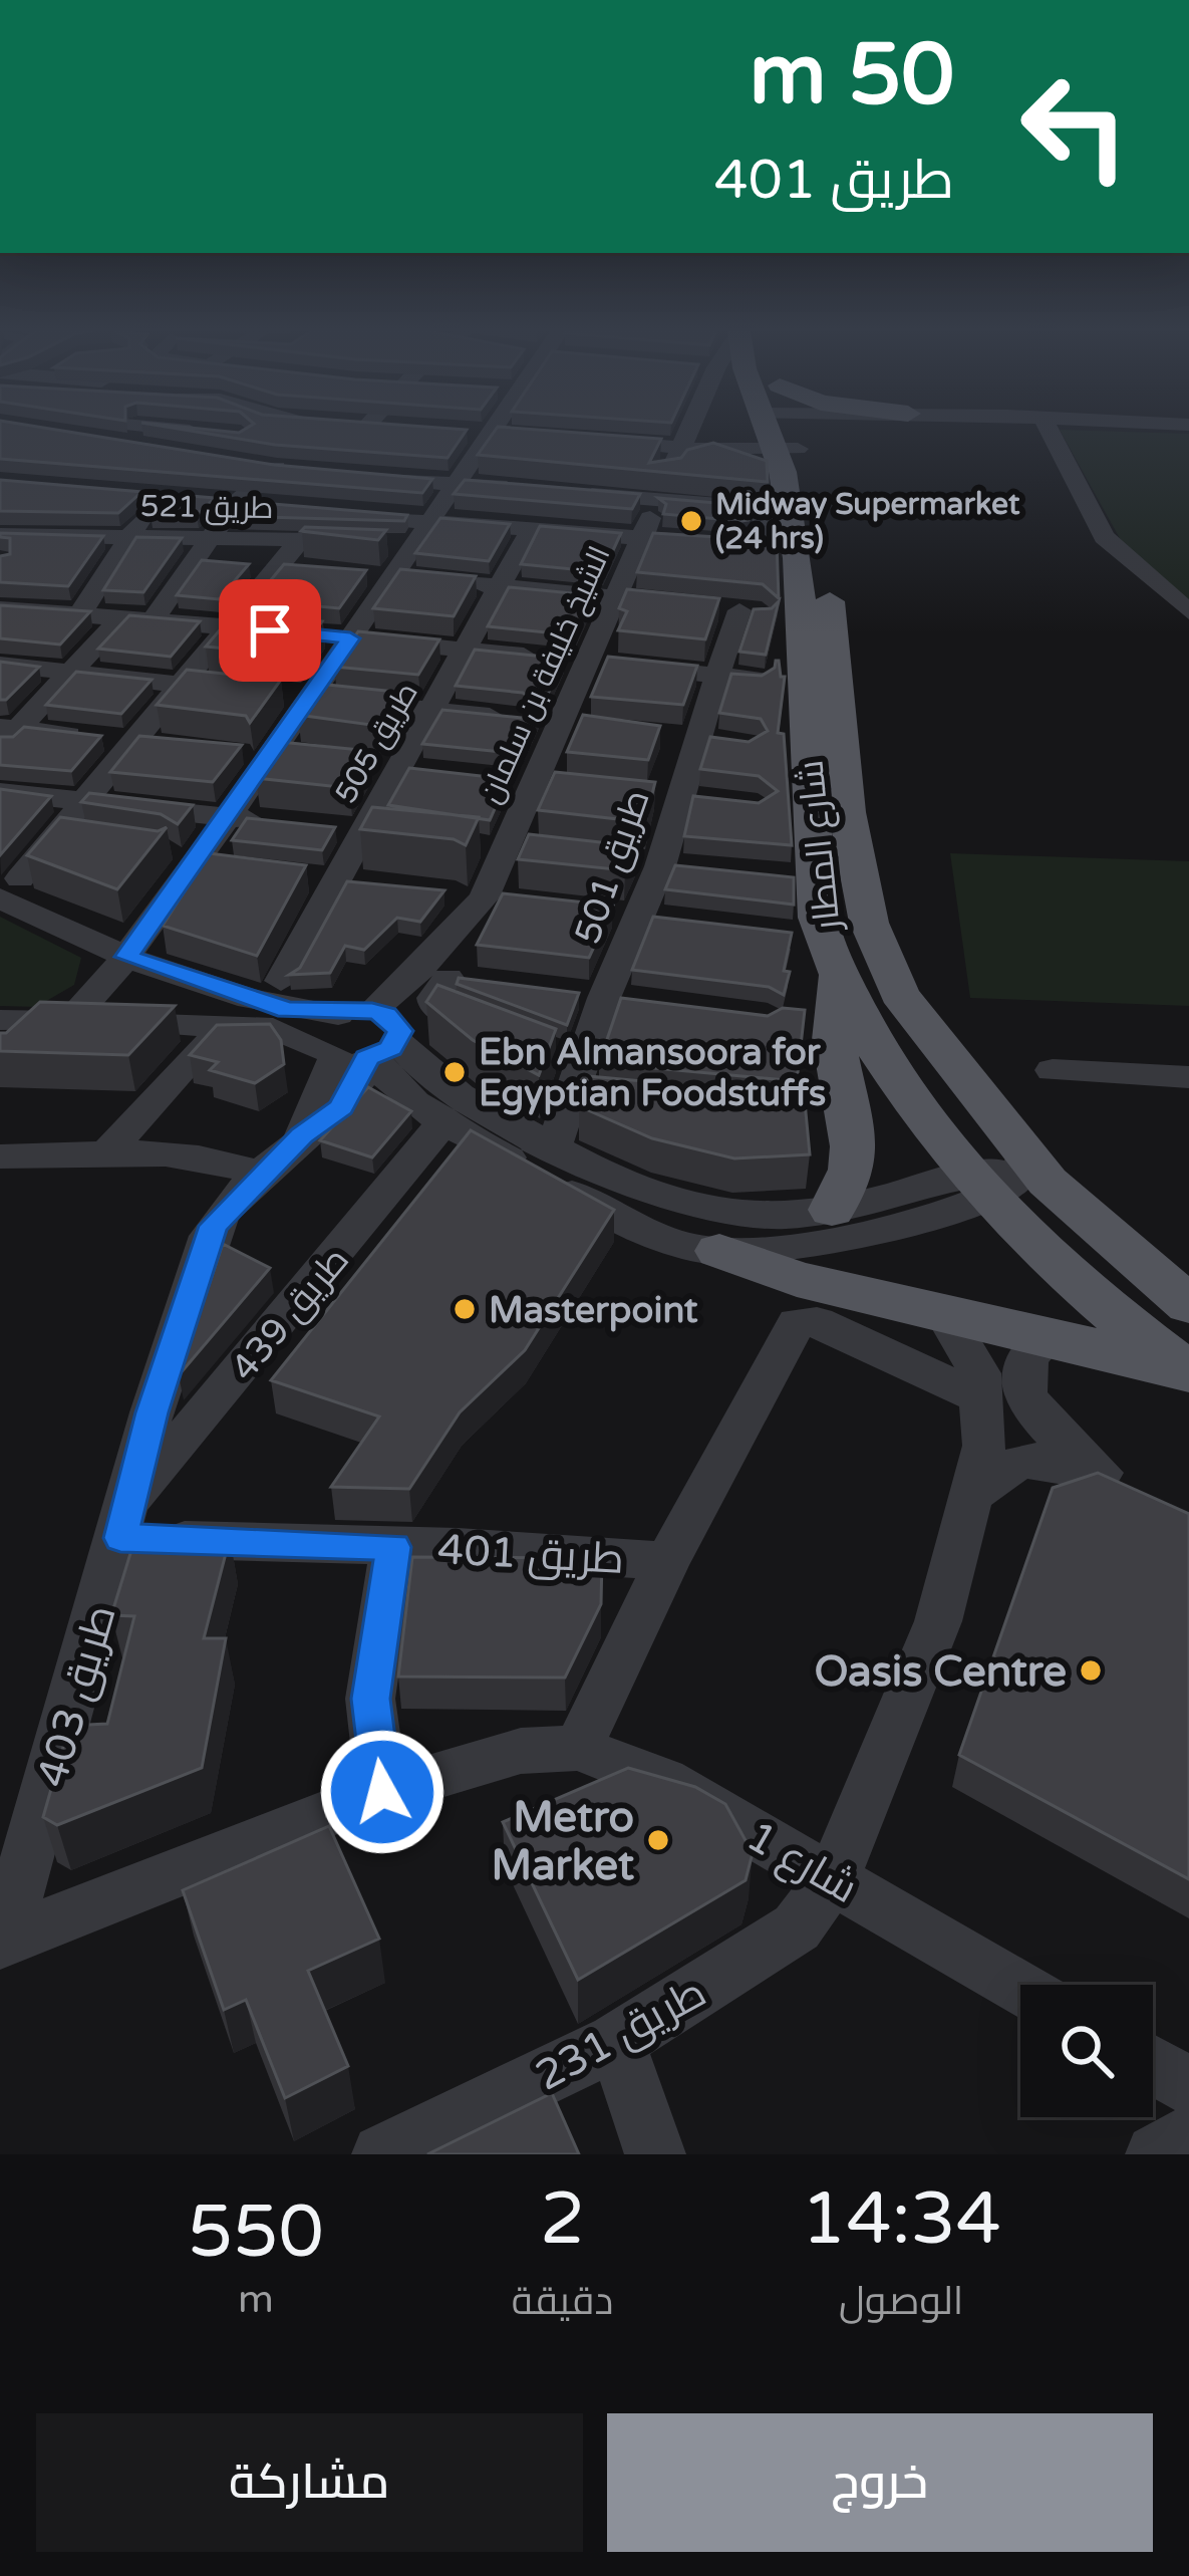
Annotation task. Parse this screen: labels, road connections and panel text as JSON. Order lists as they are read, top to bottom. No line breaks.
{"streets":{"main road":["شارع المطار"],"street":["طريق 521","الشيخ خليفة بن سلمان","طريق 505","طريق 501","طريق 439","طريق 401","طريق 403","شارع 1","طريق 231"]},"crossings":[["الشيخ خليفة بن سلمان","طريق 403"],["طريق 439","طريق 401"],["طريق 439","طريق 403"],["طريق 401","طريق 403"],["طريق 401","شارع 1"],["طريق 401","طريق 231"],["طريق 403","شارع 1"],["شارع 1","طريق 231"]],"places":["Midway Supermarket (24 hrs)","Ebn Almansoora for Egyptian Foodstuffs","Masterpoint","Oasis Centre","Metro Market"],"page":{"turn":["50 m","طريق 401"],"eta":["14:34","الوصول","2","دقيقة","550","m"],"buttons":["خروج","مشاركة"]}}
